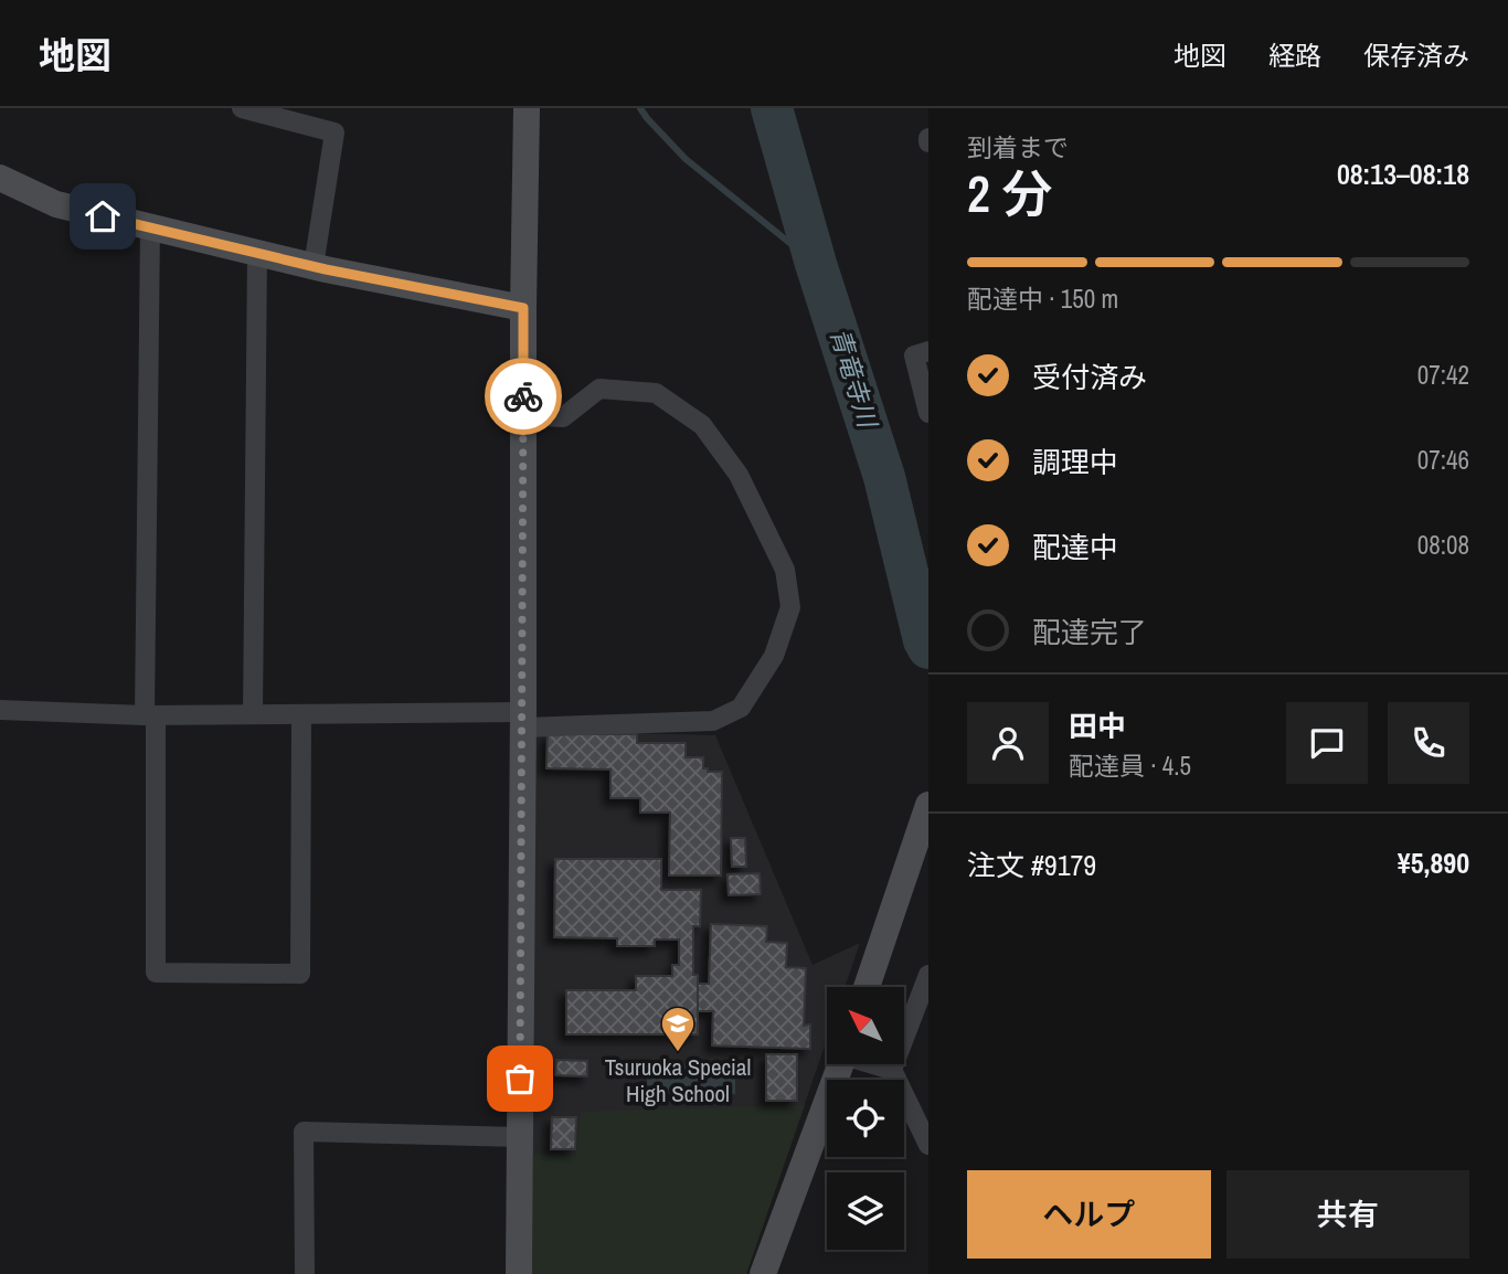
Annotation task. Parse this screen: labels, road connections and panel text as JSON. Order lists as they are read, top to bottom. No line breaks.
{"water":["青竜寺川"],"places":{"school or university":["Tsuruoka Special High School"]},"north":"top left","page":{"header":"地図","nav":["地図","経路","保存済み"],"heading":["2 分","到着まで","08:13–08:18"],"panel":["田中","配達員 · 4.5","注文 #9179","¥5,890"],"bar":"配達中 · 150 m","list":[["受付済み","07:42"],["調理中","07:46"],["配達中","08:08"],"配達完了"],"buttons":["ヘルプ","共有"]}}
